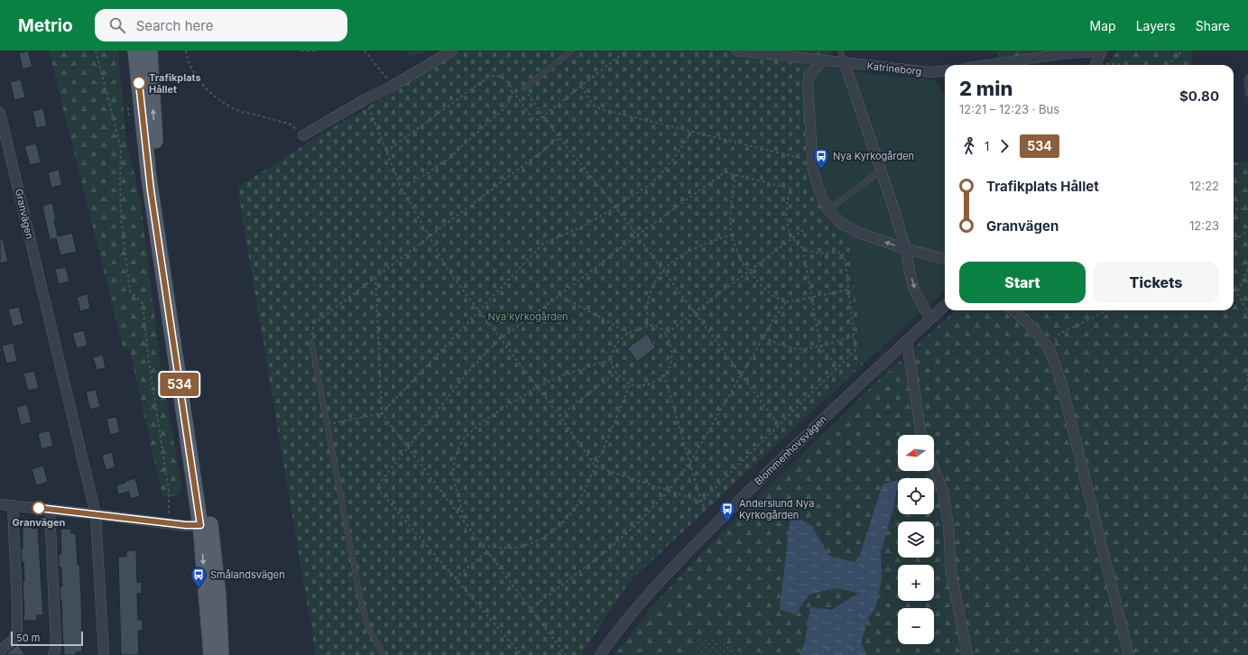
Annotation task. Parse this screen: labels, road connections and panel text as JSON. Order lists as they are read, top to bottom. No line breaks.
{"streets":{"street":["Katrineborg","Granvägen","Blommenhovsvägen"]},"parks":["Nya kyrkogården"],"places":{"other":["Trafikplats Hållet","Granvägen"],"bus stop":["Nya Kyrkogården","Anderslund Nya Kyrkogården","Smålandsvägen"]},"lines":["bus line 534"],"scale_bar":"50 m","north":"left","page":{"header":"Metrio","search":"Search here","nav":["Map","Layers","Share"],"on_map":"534","heading":["2 min","12:21 – 12:23 · Bus","$0.80"],"legs":["1","534"],"list":[{"name":"Trafikplats Hållet","value":"12:22"},{"name":"Granvägen","value":"12:23"}],"buttons":["Start","Tickets"],"map_buttons":["+","−"],"scale":"50 m"}}
